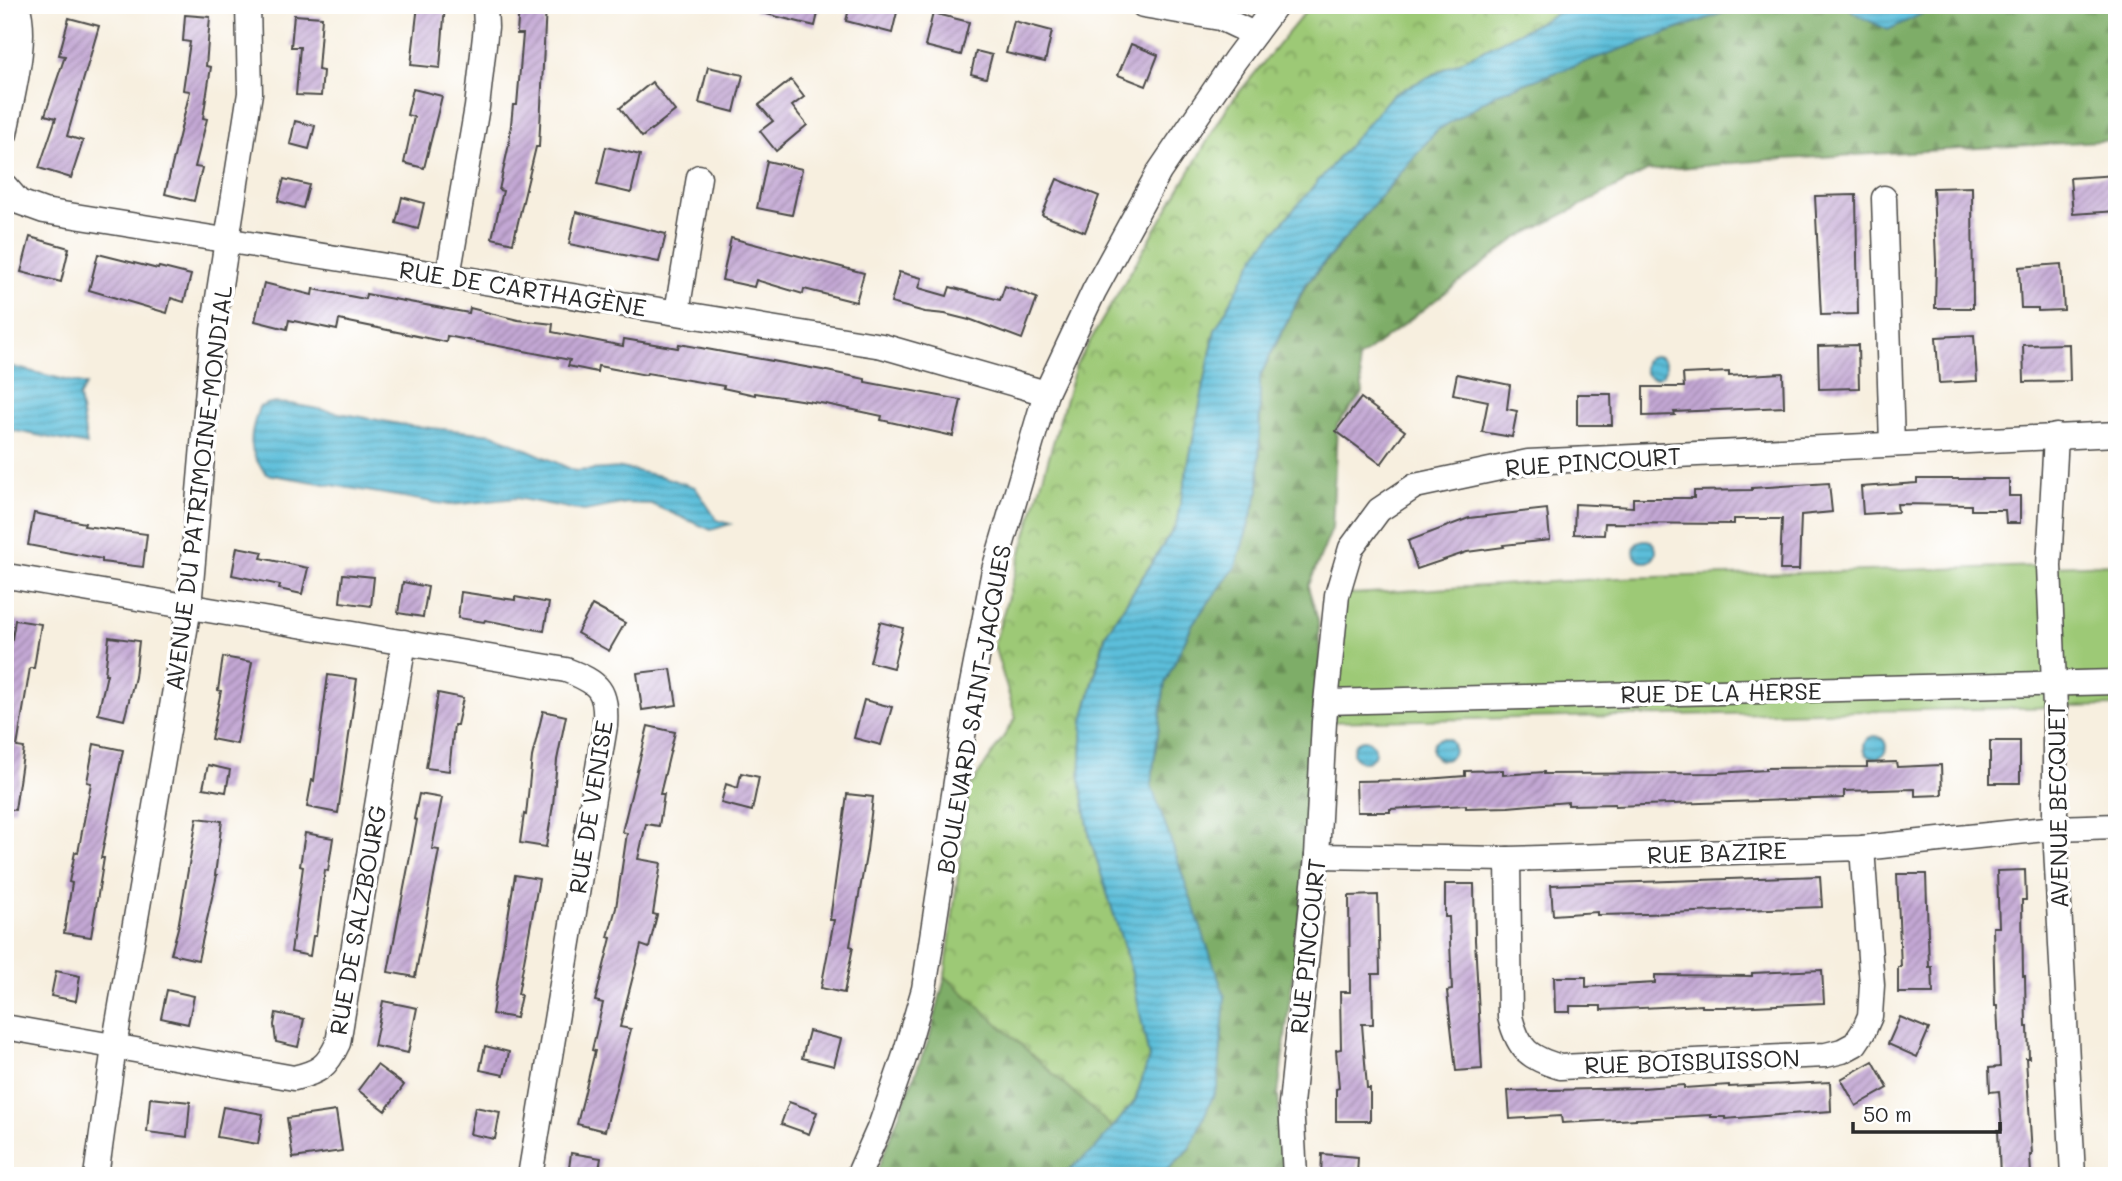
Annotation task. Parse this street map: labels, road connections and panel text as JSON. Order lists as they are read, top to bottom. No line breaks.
{"streets":{"street":["RUE DE CARTHAGÈNE","RUE PINCOURT","AVENUE DU PATRIMOINE-MONDIAL","RUE DE LA HERSE","BOULEVARD SAINT-JACQUES","AVENUE BECQUET","RUE DE VENISE","RUE BAZIRE","RUE DE SALZBOURG","RUE BOISBUISSON"]},"crossings":[["RUE DE CARTHAGÈNE","AVENUE DU PATRIMOINE-MONDIAL"],["RUE DE CARTHAGÈNE","BOULEVARD SAINT-JACQUES"],["RUE PINCOURT","RUE DE LA HERSE"],["RUE PINCOURT","AVENUE BECQUET"],["RUE PINCOURT","RUE BAZIRE"],["AVENUE DU PATRIMOINE-MONDIAL","RUE DE VENISE"],["AVENUE DU PATRIMOINE-MONDIAL","RUE DE SALZBOURG"],["RUE DE LA HERSE","AVENUE BECQUET"],["AVENUE BECQUET","RUE BAZIRE"],["RUE DE VENISE","RUE DE SALZBOURG"],["RUE BAZIRE","RUE BOISBUISSON"]],"scale_bar":"50 m"}
